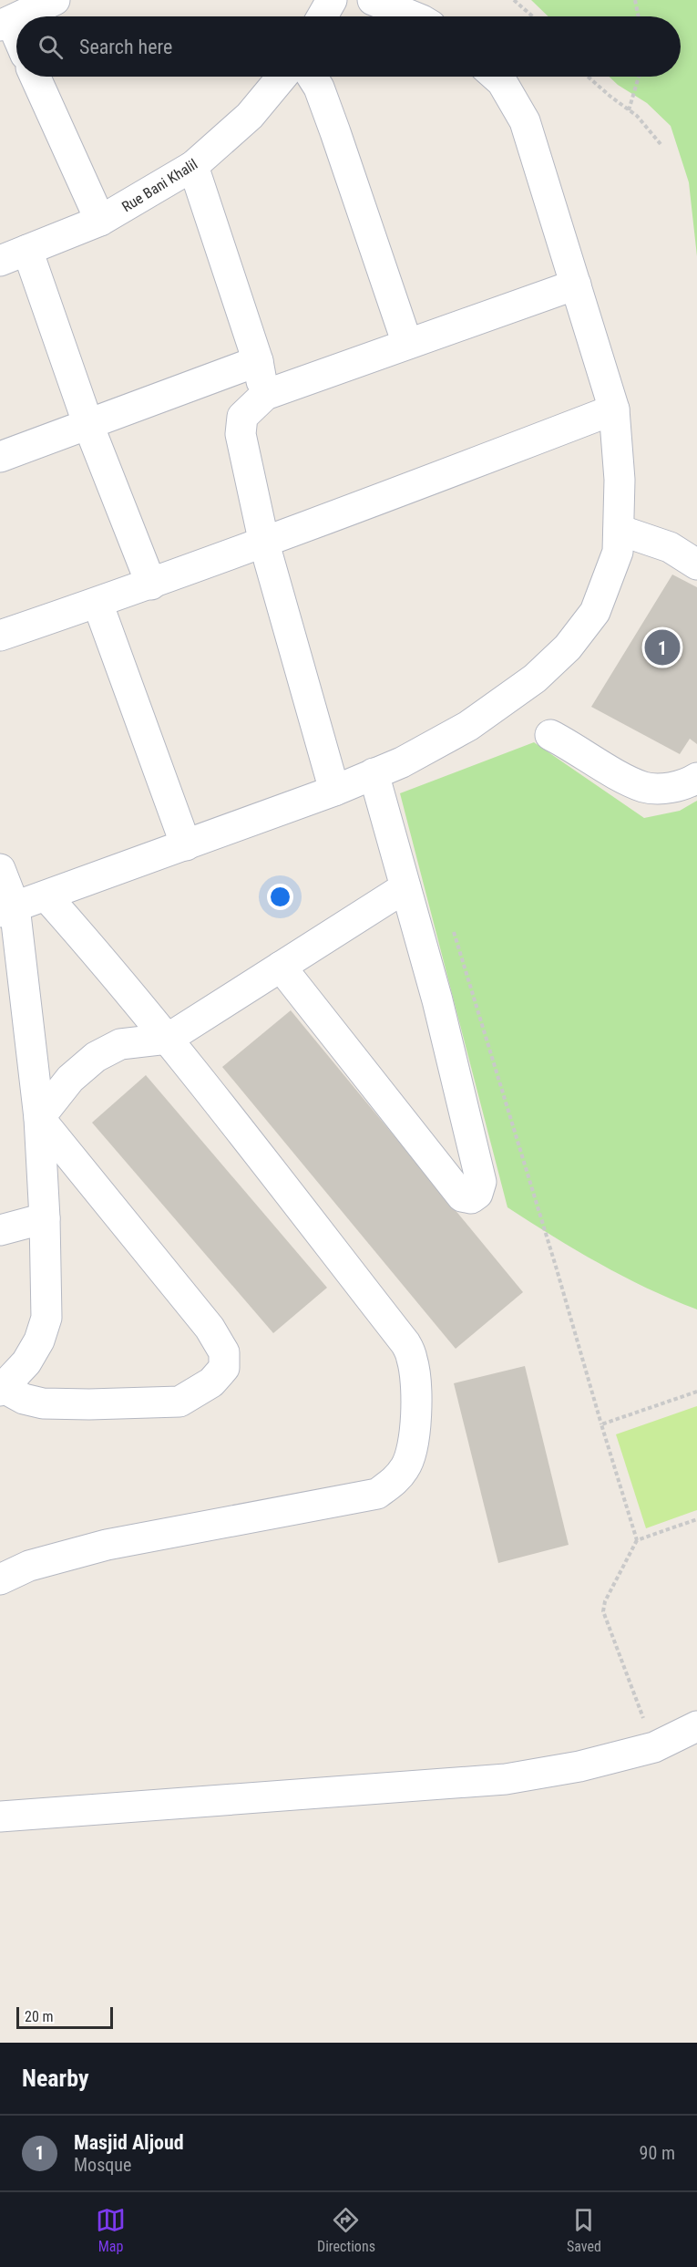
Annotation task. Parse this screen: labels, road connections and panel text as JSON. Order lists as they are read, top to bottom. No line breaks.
{"streets":{"street":["Rue Bani Khalil"]},"scale_bar":"20 m","page":{"search":"Search here","pins":"1","scale":"20 m","heading":"Nearby","list":[{"mark":"1","name":"Masjid Aljoud","note":"Mosque","value":"90 m"}],"nav":["Map","Directions","Saved"]}}
